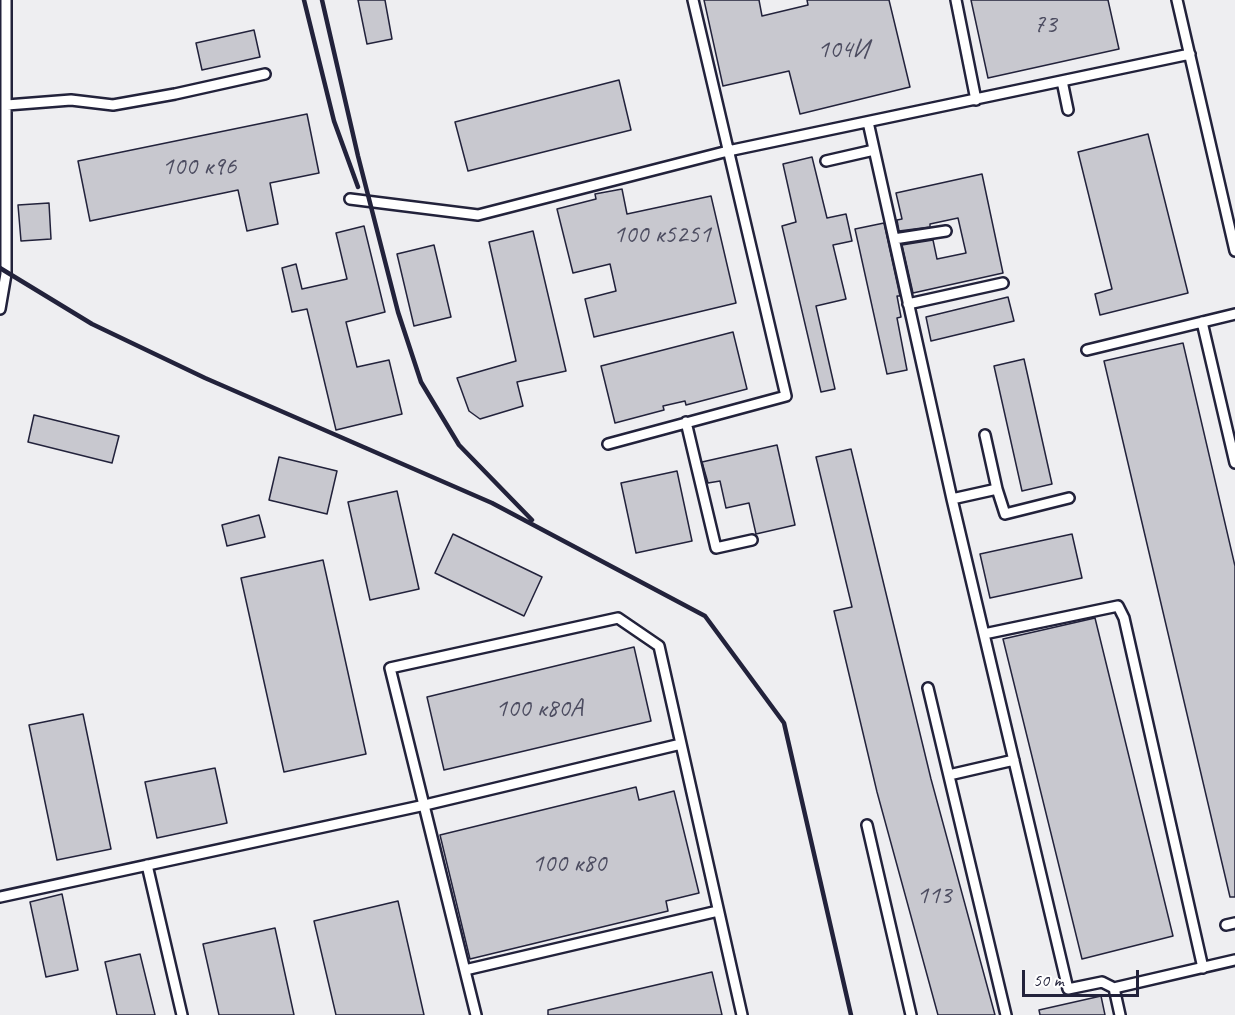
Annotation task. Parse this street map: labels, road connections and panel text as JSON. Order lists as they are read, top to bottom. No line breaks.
{"house_numbers":["73","104И","100 к96","100 к5251","100 к80А","100 к80","113"],"scale_bar":"50 m"}
